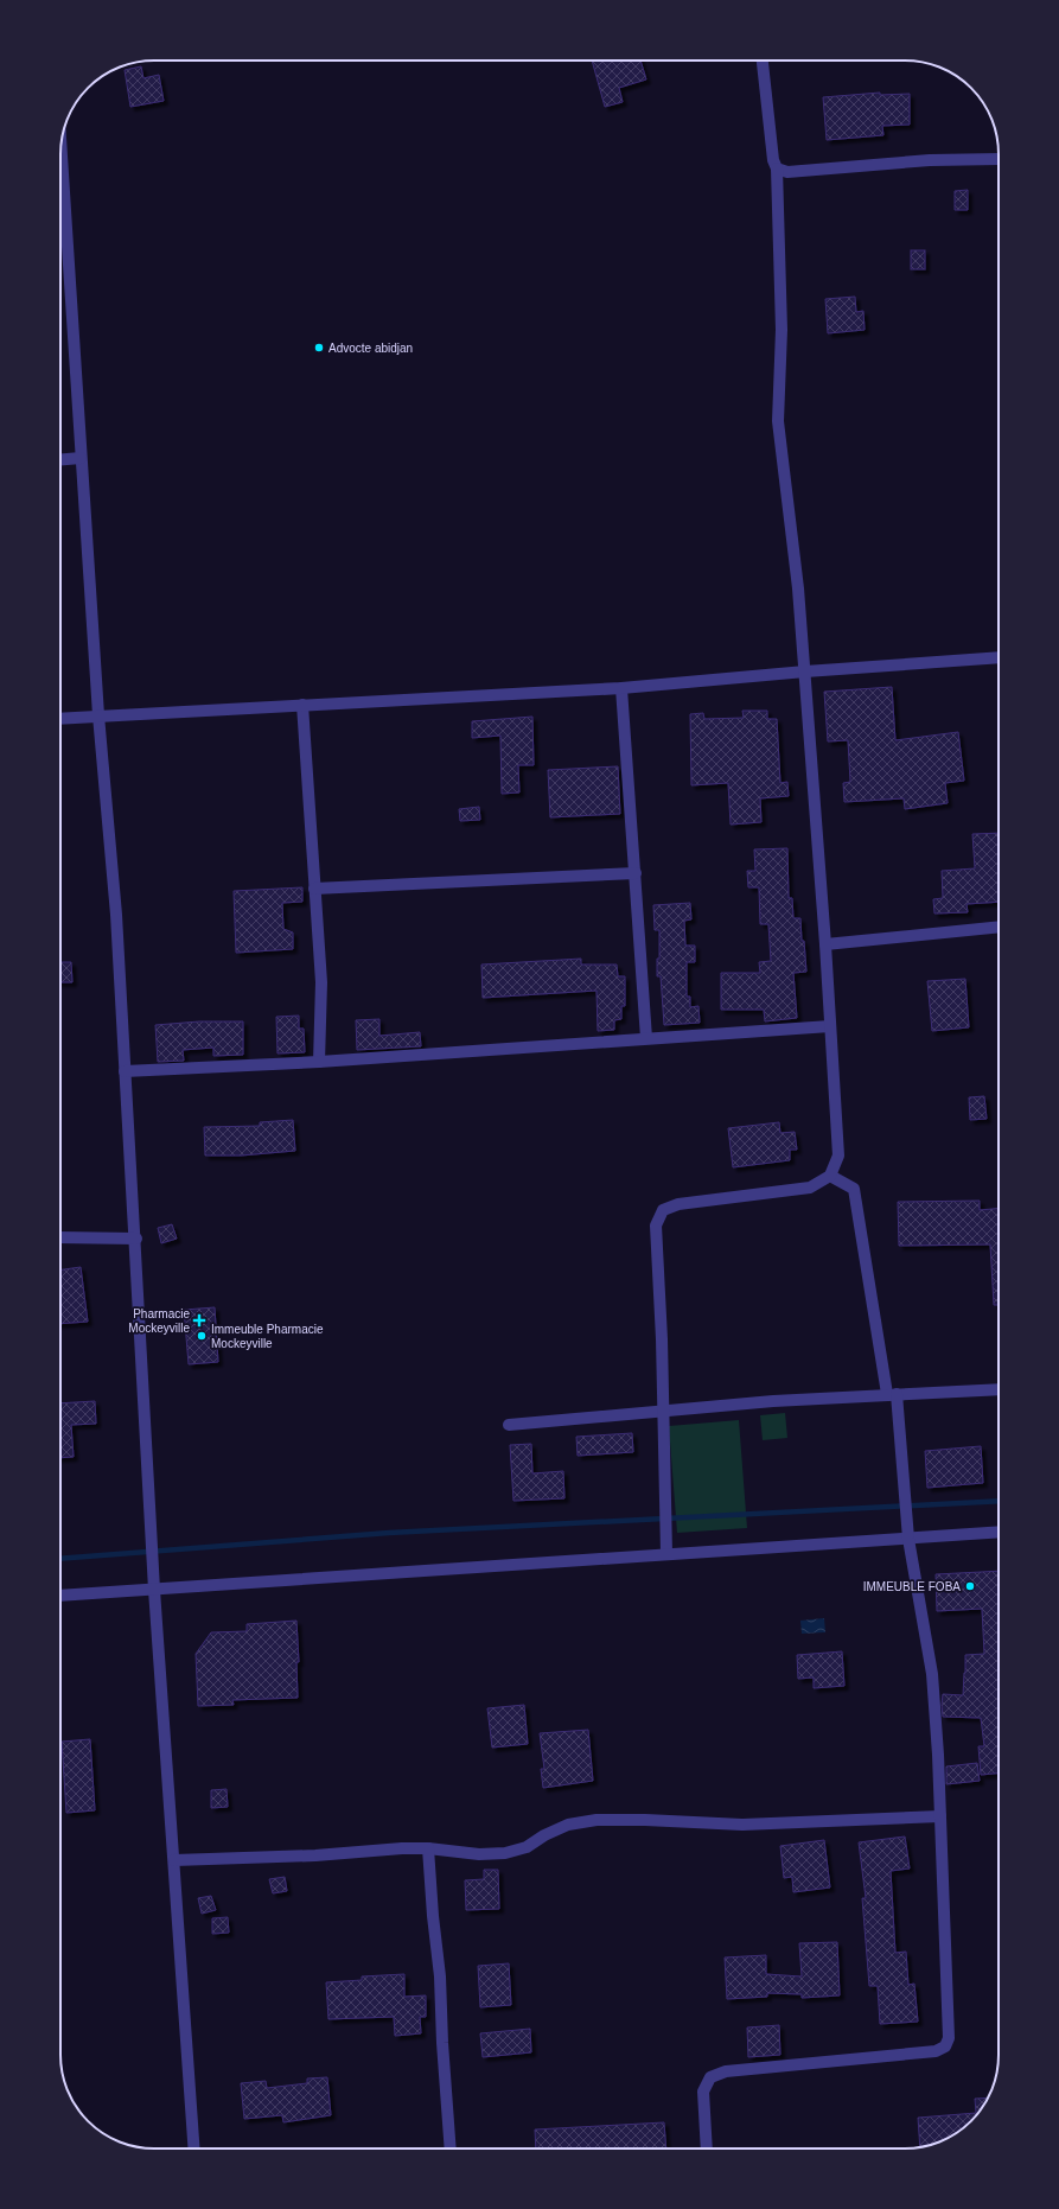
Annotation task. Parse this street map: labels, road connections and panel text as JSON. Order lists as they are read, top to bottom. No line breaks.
{"places":{"other":["Advocte abidjan","Immeuble Pharmacie Mockeyville","IMMEUBLE FOBA"],"health":["Pharmacie Mockeyville"]}}
